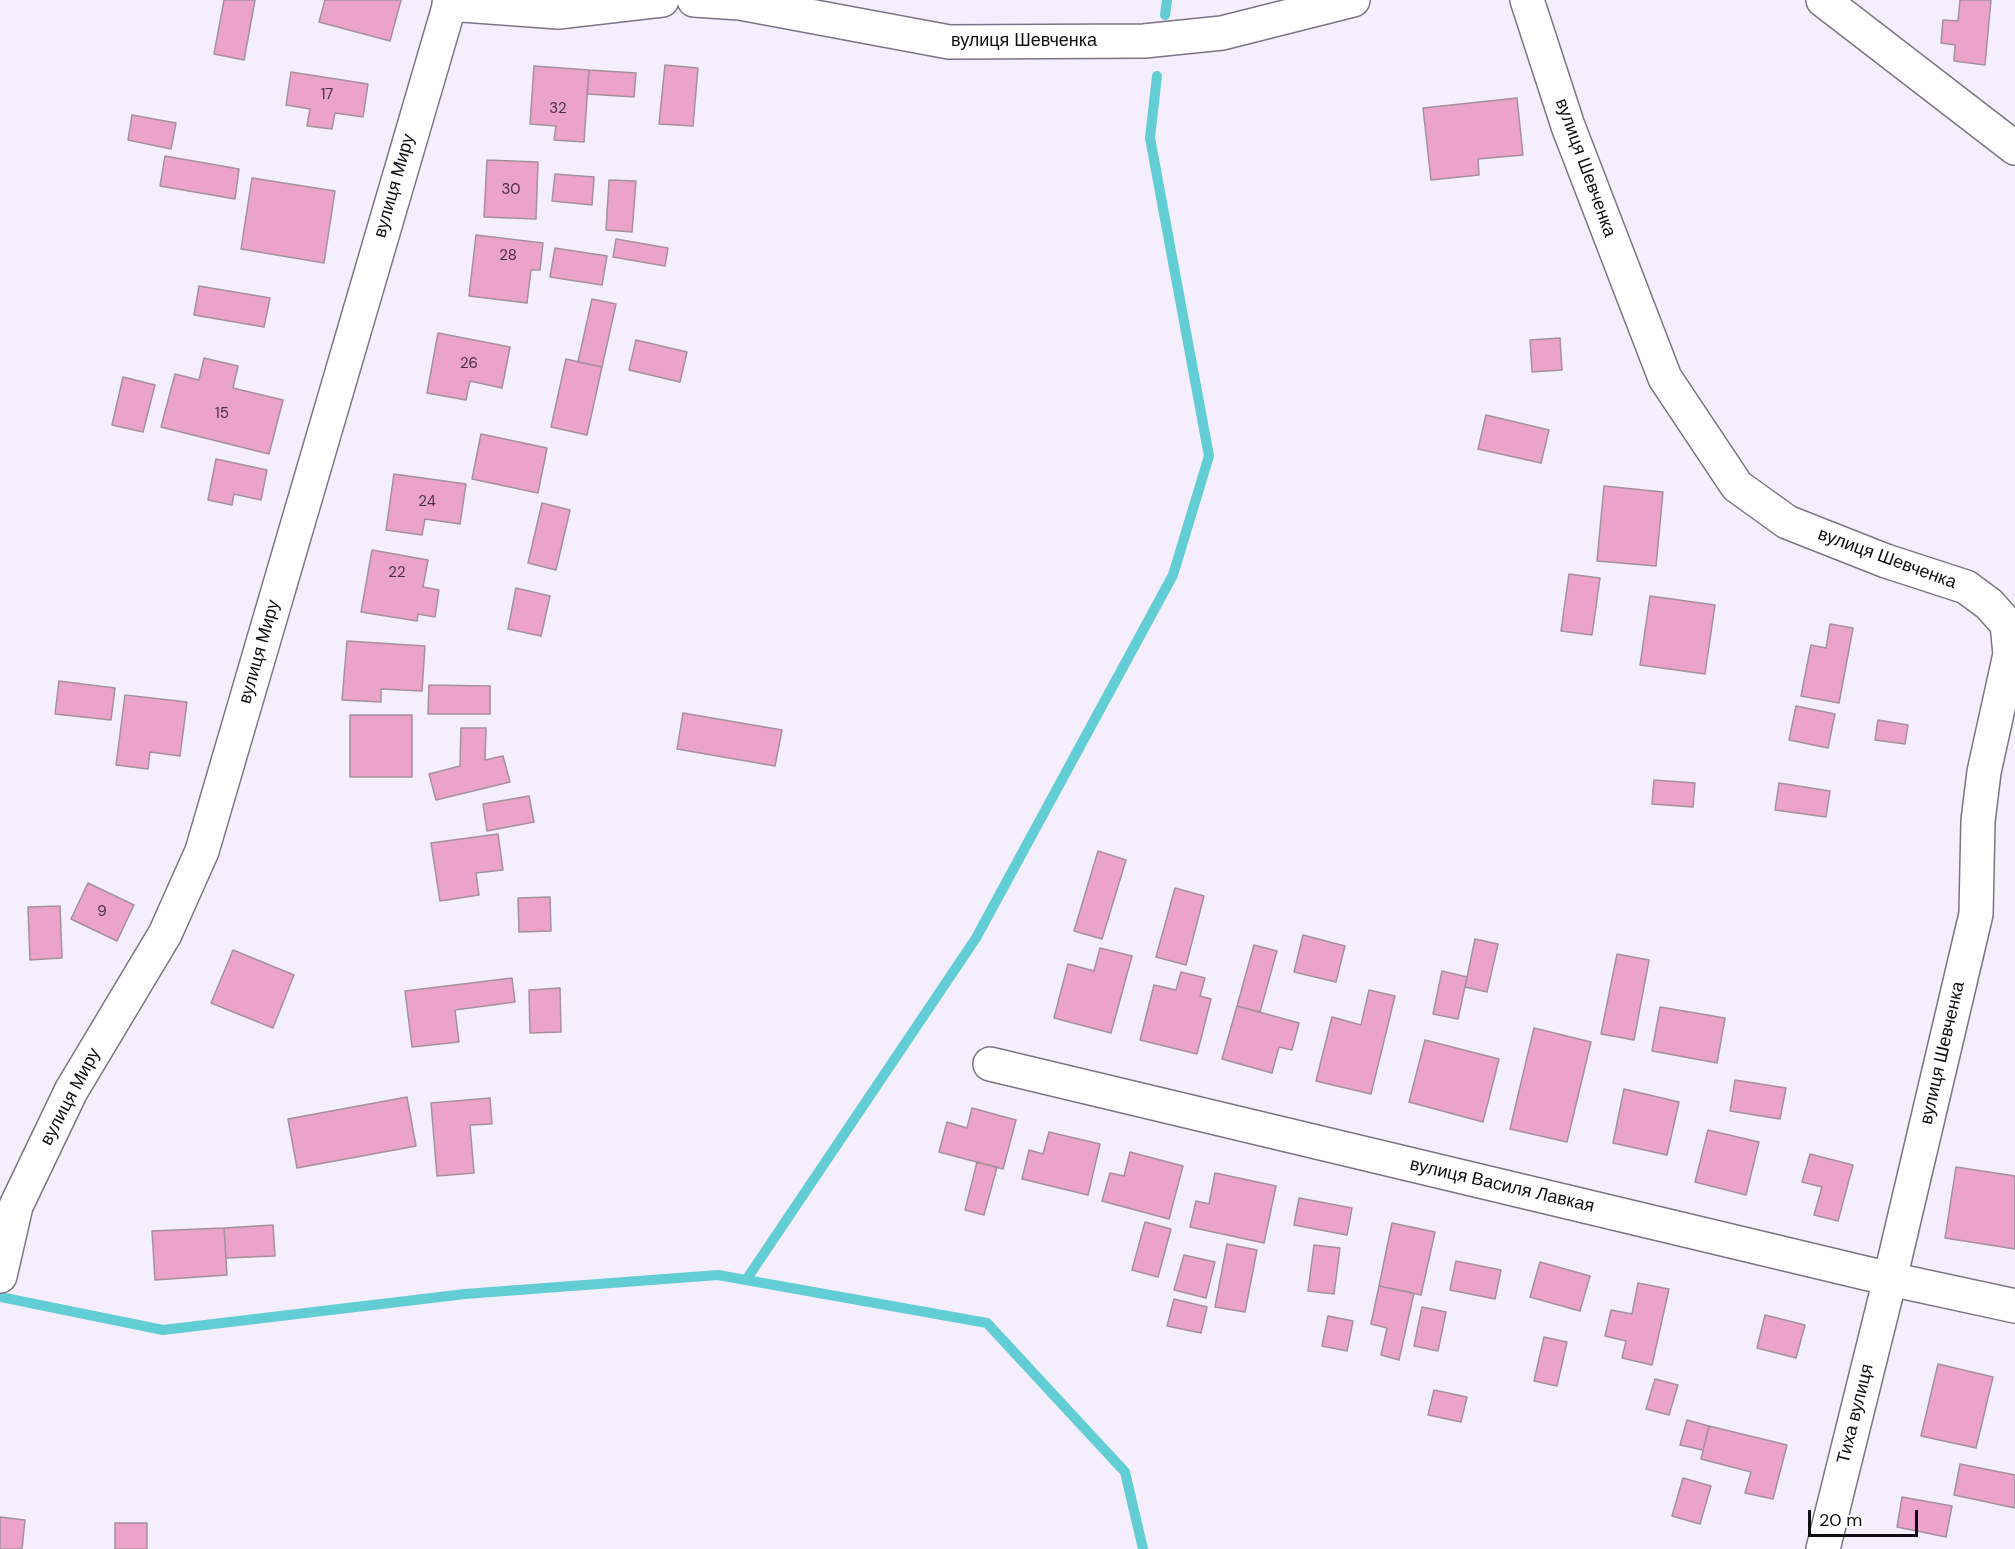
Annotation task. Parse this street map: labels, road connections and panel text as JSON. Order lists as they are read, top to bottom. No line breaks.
{"streets":{"street":["вулиця Шевченка","вулиця Миру","вулиця Василя Лавкая","Тиха вулиця"]},"crossings":[["вулиця Шевченка","вулиця Василя Лавкая"],["вулиця Шевченка","Тиха вулиця"],["вулиця Василя Лавкая","Тиха вулиця"]],"house_numbers":["17","32","30","28","26","15","24","22","9"],"scale_bar":"20 m"}
